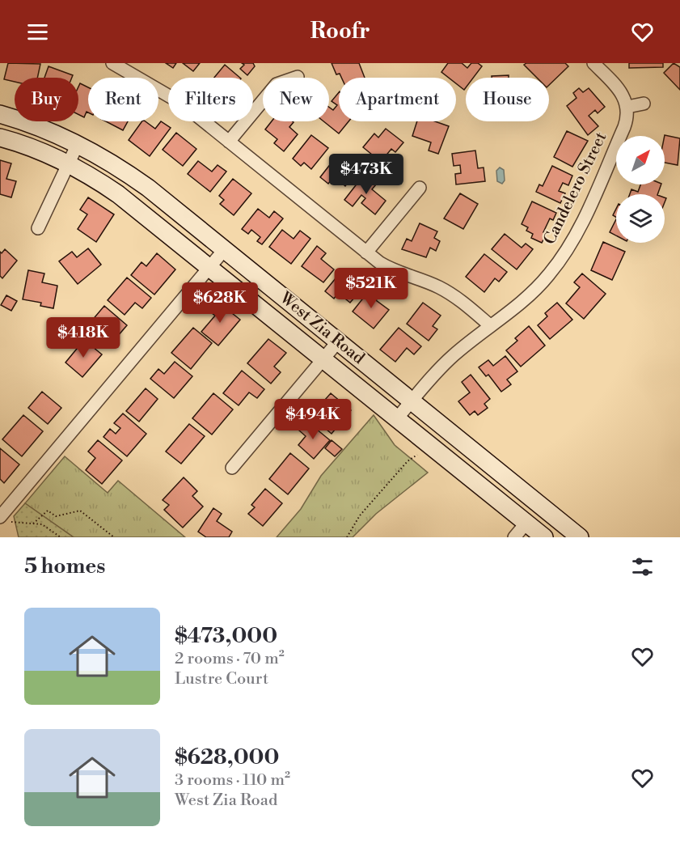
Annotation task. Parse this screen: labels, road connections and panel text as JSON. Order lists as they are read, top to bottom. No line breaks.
{"streets":{"main road":["West Zia Road"],"street":["Candelero Street"]},"crossings":[["Candelero Street","West Zia Road"]],"north":"top right","page":{"header":"Roofr","chip":["Buy","Rent","Filters","New","Apartment","House"],"price":["$473K","$521K","$628K","$418K","$494K"],"heading":"5 homes","list":[{"name":"$473,000","note":"2 rooms · 70 m² · Lustre Court"},{"name":"$628,000","note":"3 rooms · 110 m² · West Zia Road"}]}}
